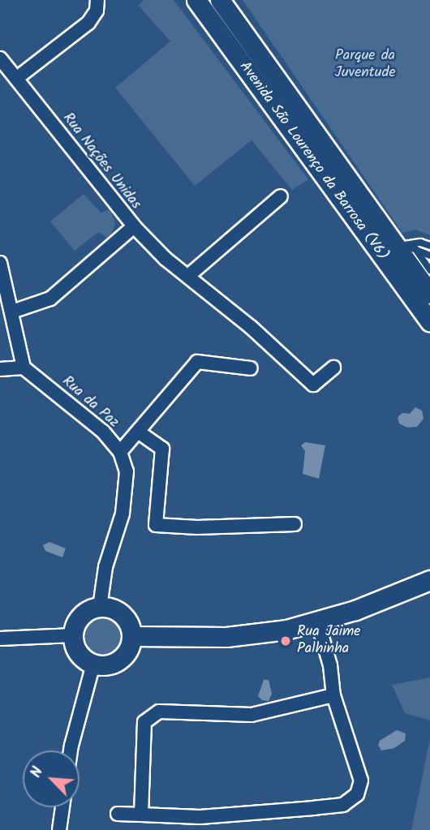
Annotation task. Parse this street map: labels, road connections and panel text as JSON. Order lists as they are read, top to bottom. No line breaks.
{"streets":{"main road":["Avenida São Lourenço da Barrosa (V6)"],"street":["Rua Nações Unidas","Rua da Paz"]},"parks":["Parque da Juventude"],"places":["Rua Jaime Palhinha"],"north":"top left"}
